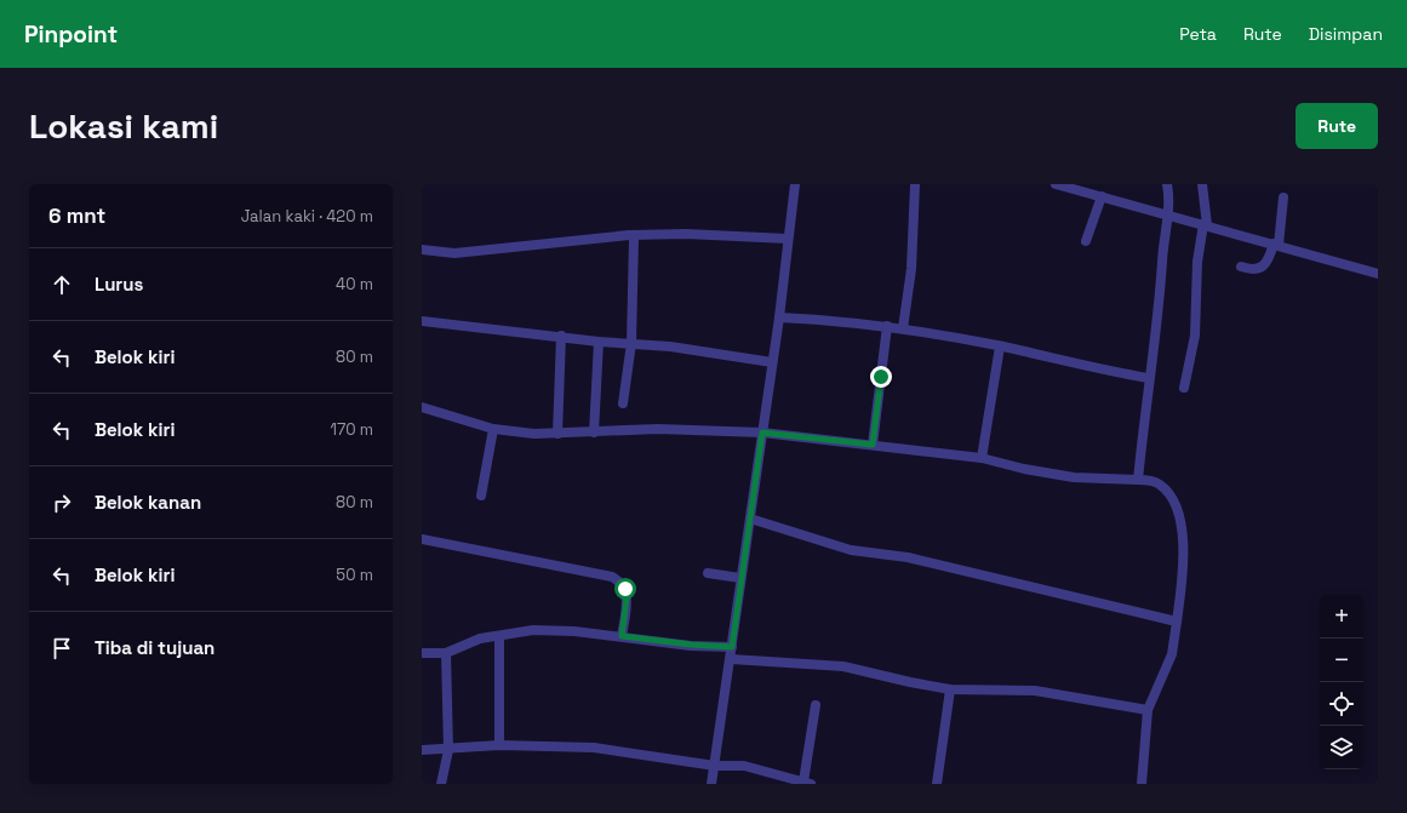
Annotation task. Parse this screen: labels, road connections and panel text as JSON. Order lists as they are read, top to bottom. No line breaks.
{"page":{"header":"Pinpoint","nav":["Peta","Rute","Disimpan"],"buttons":"Rute","title":"Lokasi kami","heading":["6 mnt","Jalan kaki · 420 m"],"list":[["Lurus","40 m"],["Belok kiri","80 m"],["Belok kiri","170 m"],["Belok kanan","80 m"],["Belok kiri","50 m"],"Tiba di tujuan"],"map_buttons":["+","−"]}}
